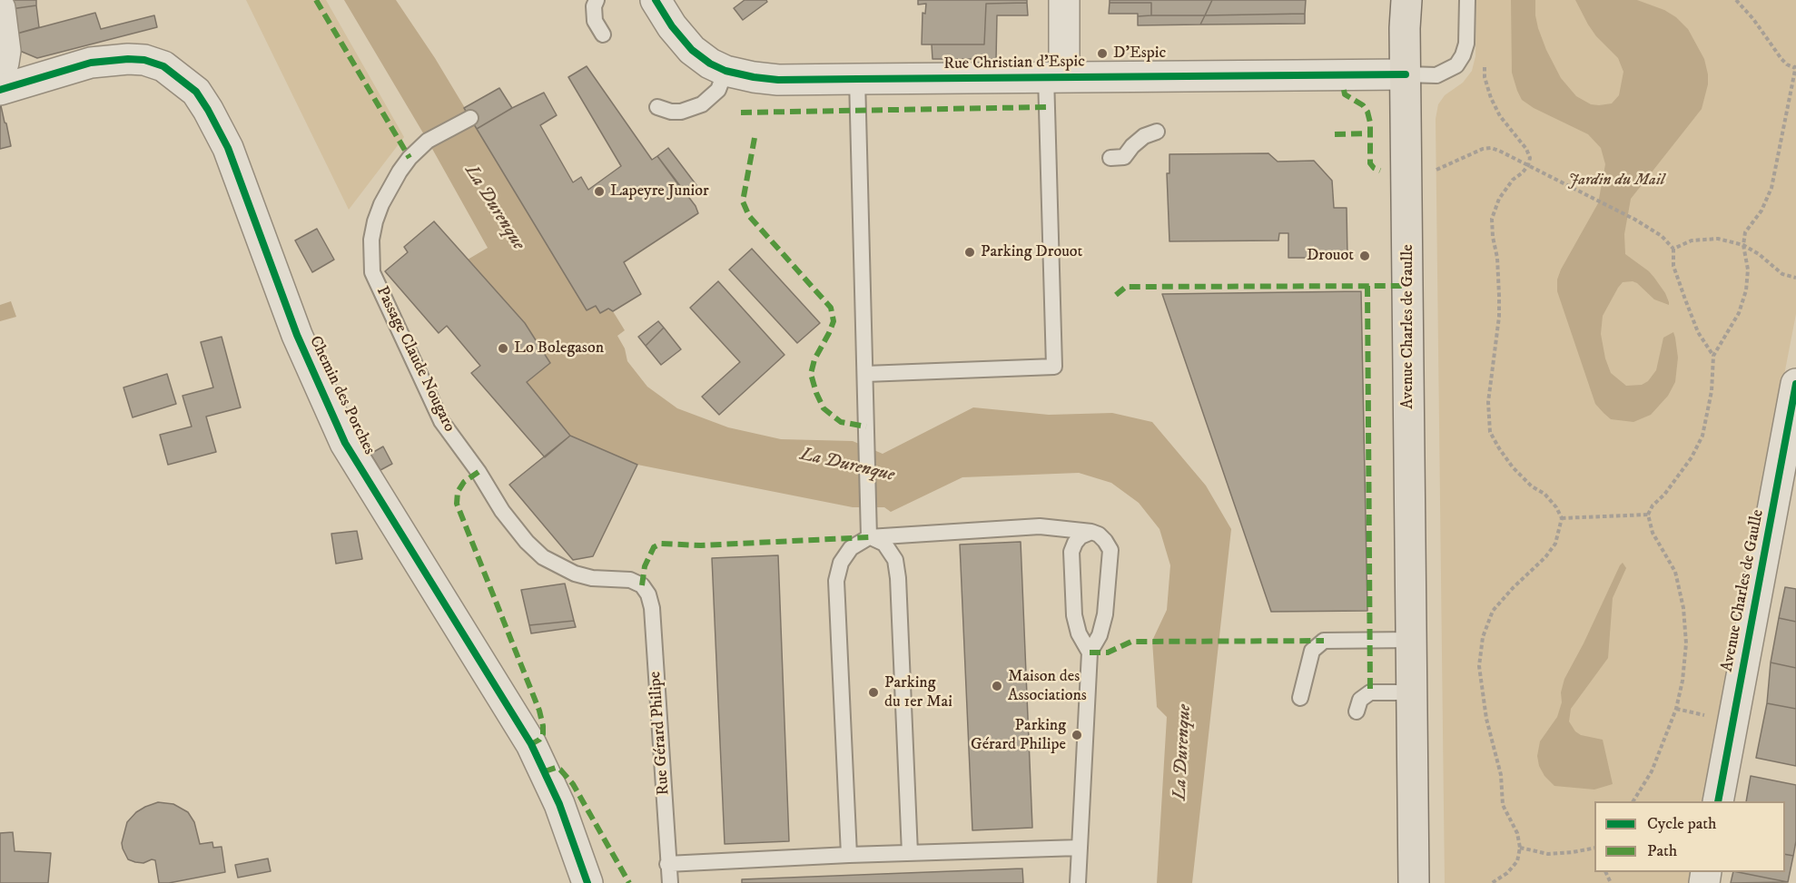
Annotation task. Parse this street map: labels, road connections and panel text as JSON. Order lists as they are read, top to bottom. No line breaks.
{"streets":{"main road":["Avenue Charles de Gaulle"],"street":["Rue Christian d'Espic","Chemin des Porches"],"lane":["Passage Claude Nougaro","Rue Gérard Philipe"]},"crossings":[["Rue Christian d'Espic","Avenue Charles de Gaulle"],["Passage Claude Nougaro","Rue Gérard Philipe"]],"water":["La Durenque"],"parks":["Jardin du Mail"],"places":["D'Espic","Lapeyre Junior","Parking Drouot","Drouot","Lo Bolegason","Maison des Associations","Parking du 1er Mai","Parking Gérard Philipe"],"legend":["Cycle path","Path"]}
